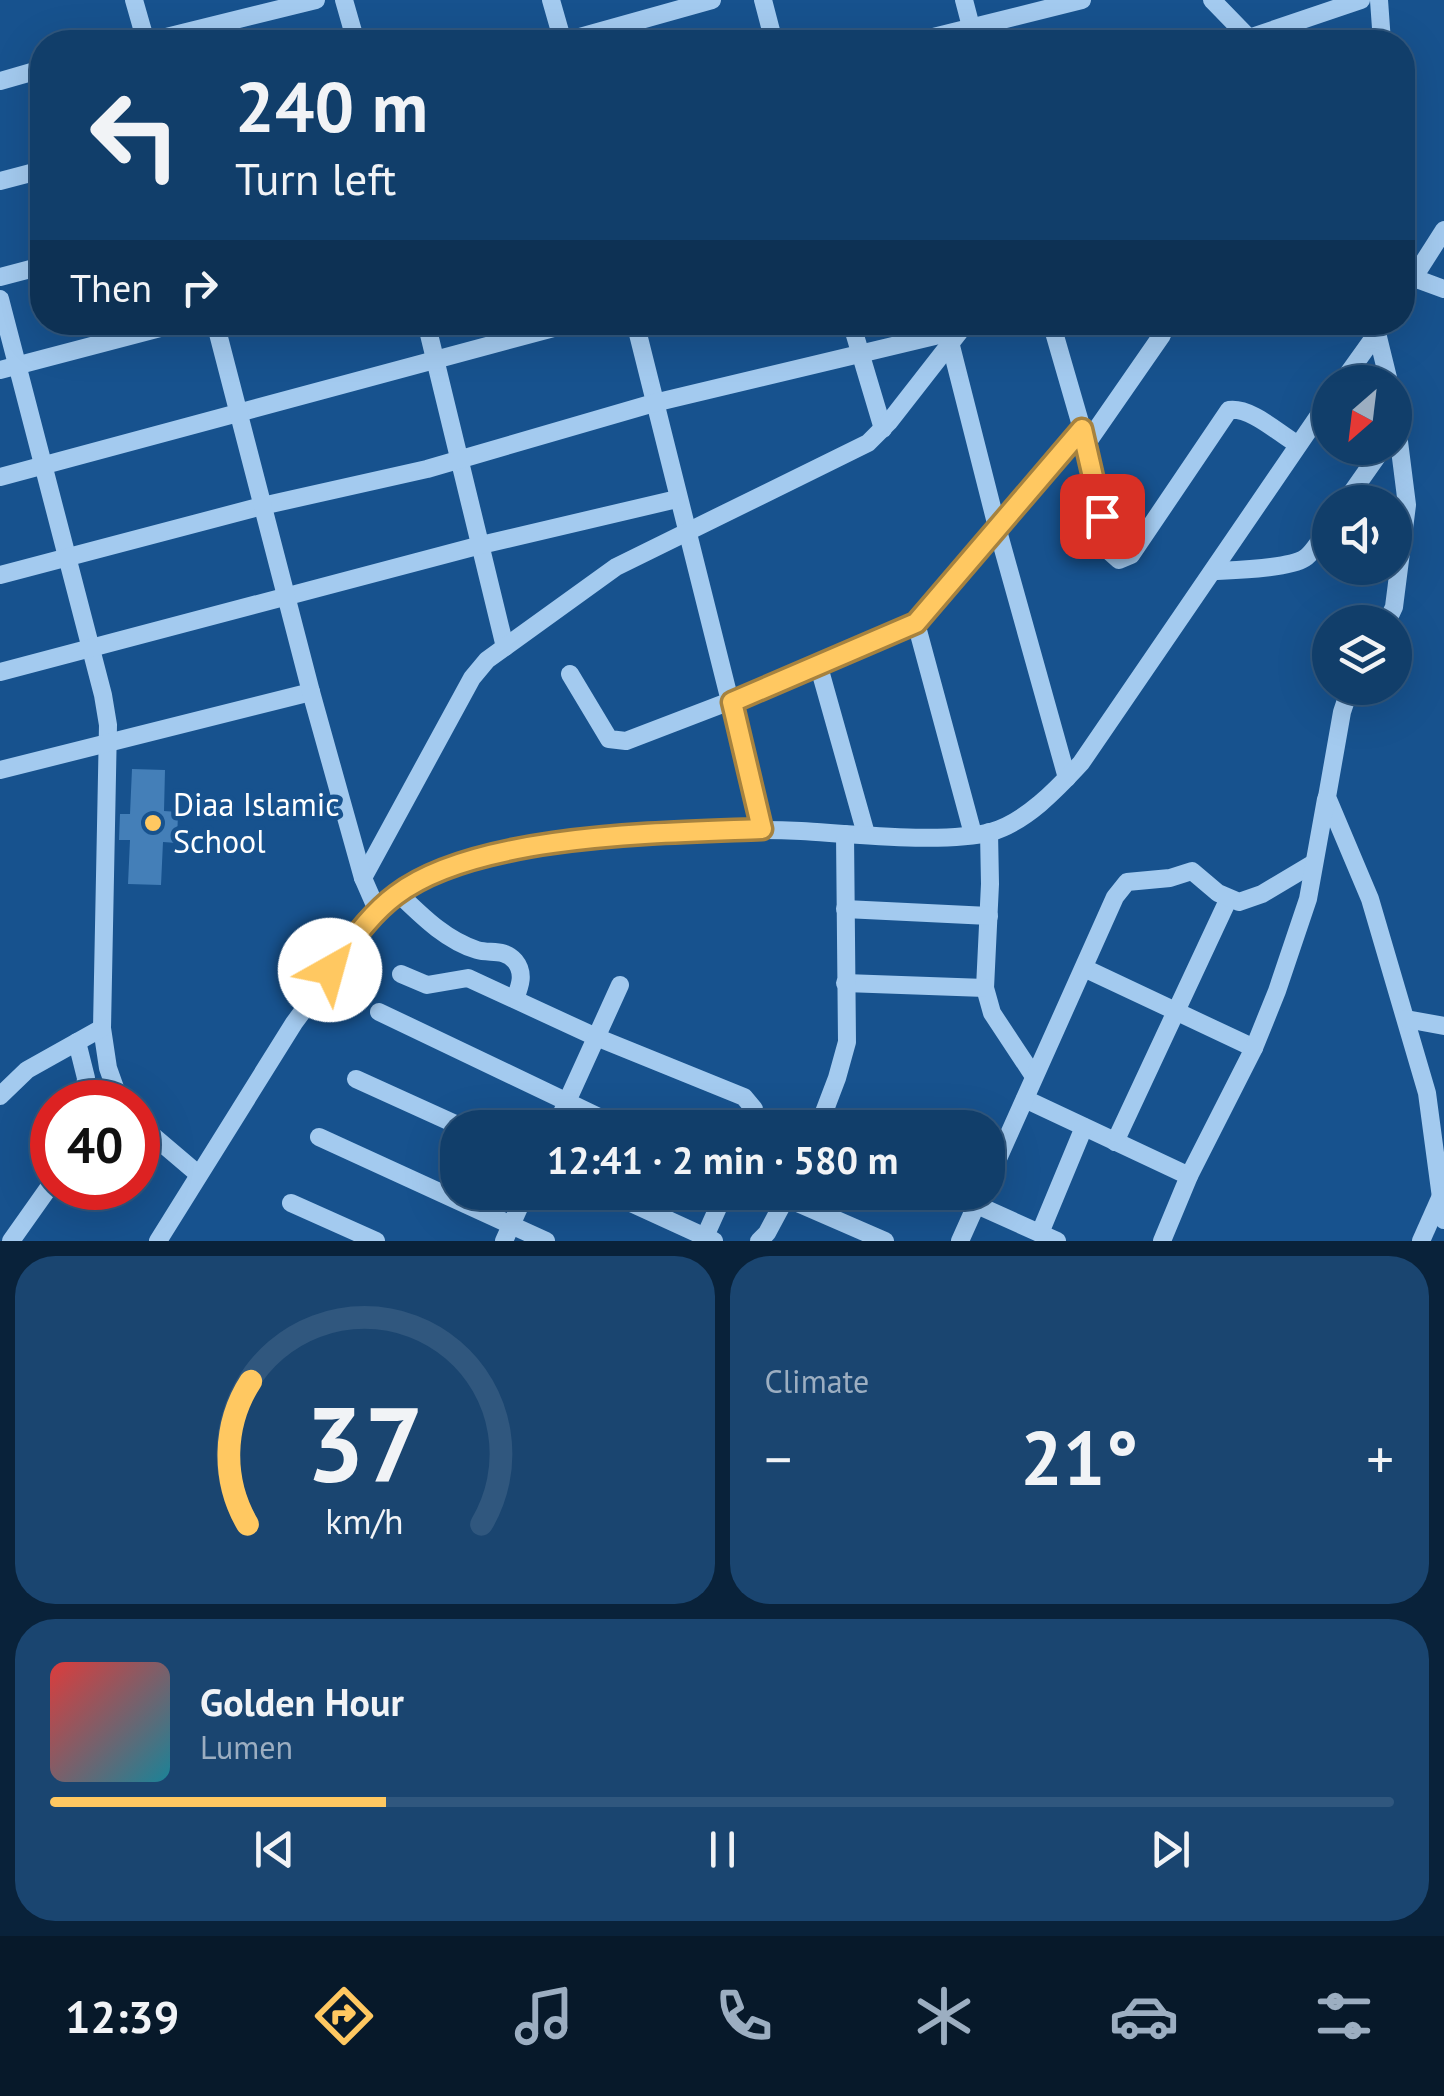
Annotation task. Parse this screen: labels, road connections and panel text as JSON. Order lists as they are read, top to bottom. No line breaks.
{"places":["Diaa Islamic School"],"north":"bottom left","page":{"turn":["240 m","Turn left"],"then":"Then","limit":"40","trip":"12:41 · 2 min · 580 m","tile":"Climate","heat":["−","21°","+"],"song":["Golden Hour","Lumen"],"tabs":"12:39","gauge":["37","km/h"]}}
